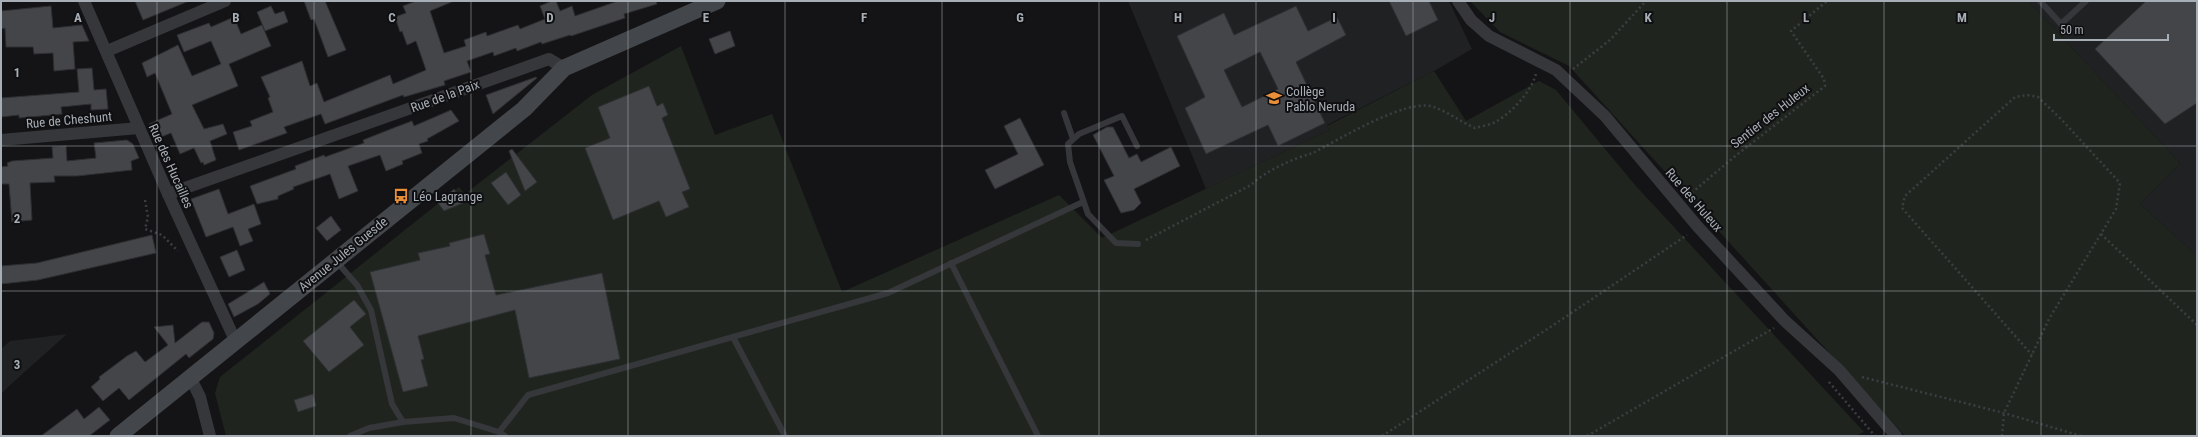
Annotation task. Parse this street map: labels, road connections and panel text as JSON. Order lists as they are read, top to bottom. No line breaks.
{"streets":{"street":["Rue de la Paix","Rue de Cheshunt","Rue des Hucailles","Rue des Huleux","Avenue Jules Guesde"],"path":["Sentier des Huleux"]},"crossings":[["Rue de la Paix","Rue des Hucailles"],["Rue de la Paix","Avenue Jules Guesde"],["Sentier des Huleux","Rue des Huleux"],["Rue de Cheshunt","Rue des Hucailles"],["Rue des Hucailles","Avenue Jules Guesde"]],"places":{"school or university":["Collège Pablo Neruda"],"bus stop":["Léo Lagrange"]},"scale_bar":"50 m","grid":{"columns":["A","B","C","D","E","F","G","H","I","J","K","L","M"],"rows":["1","2","3"]}}
